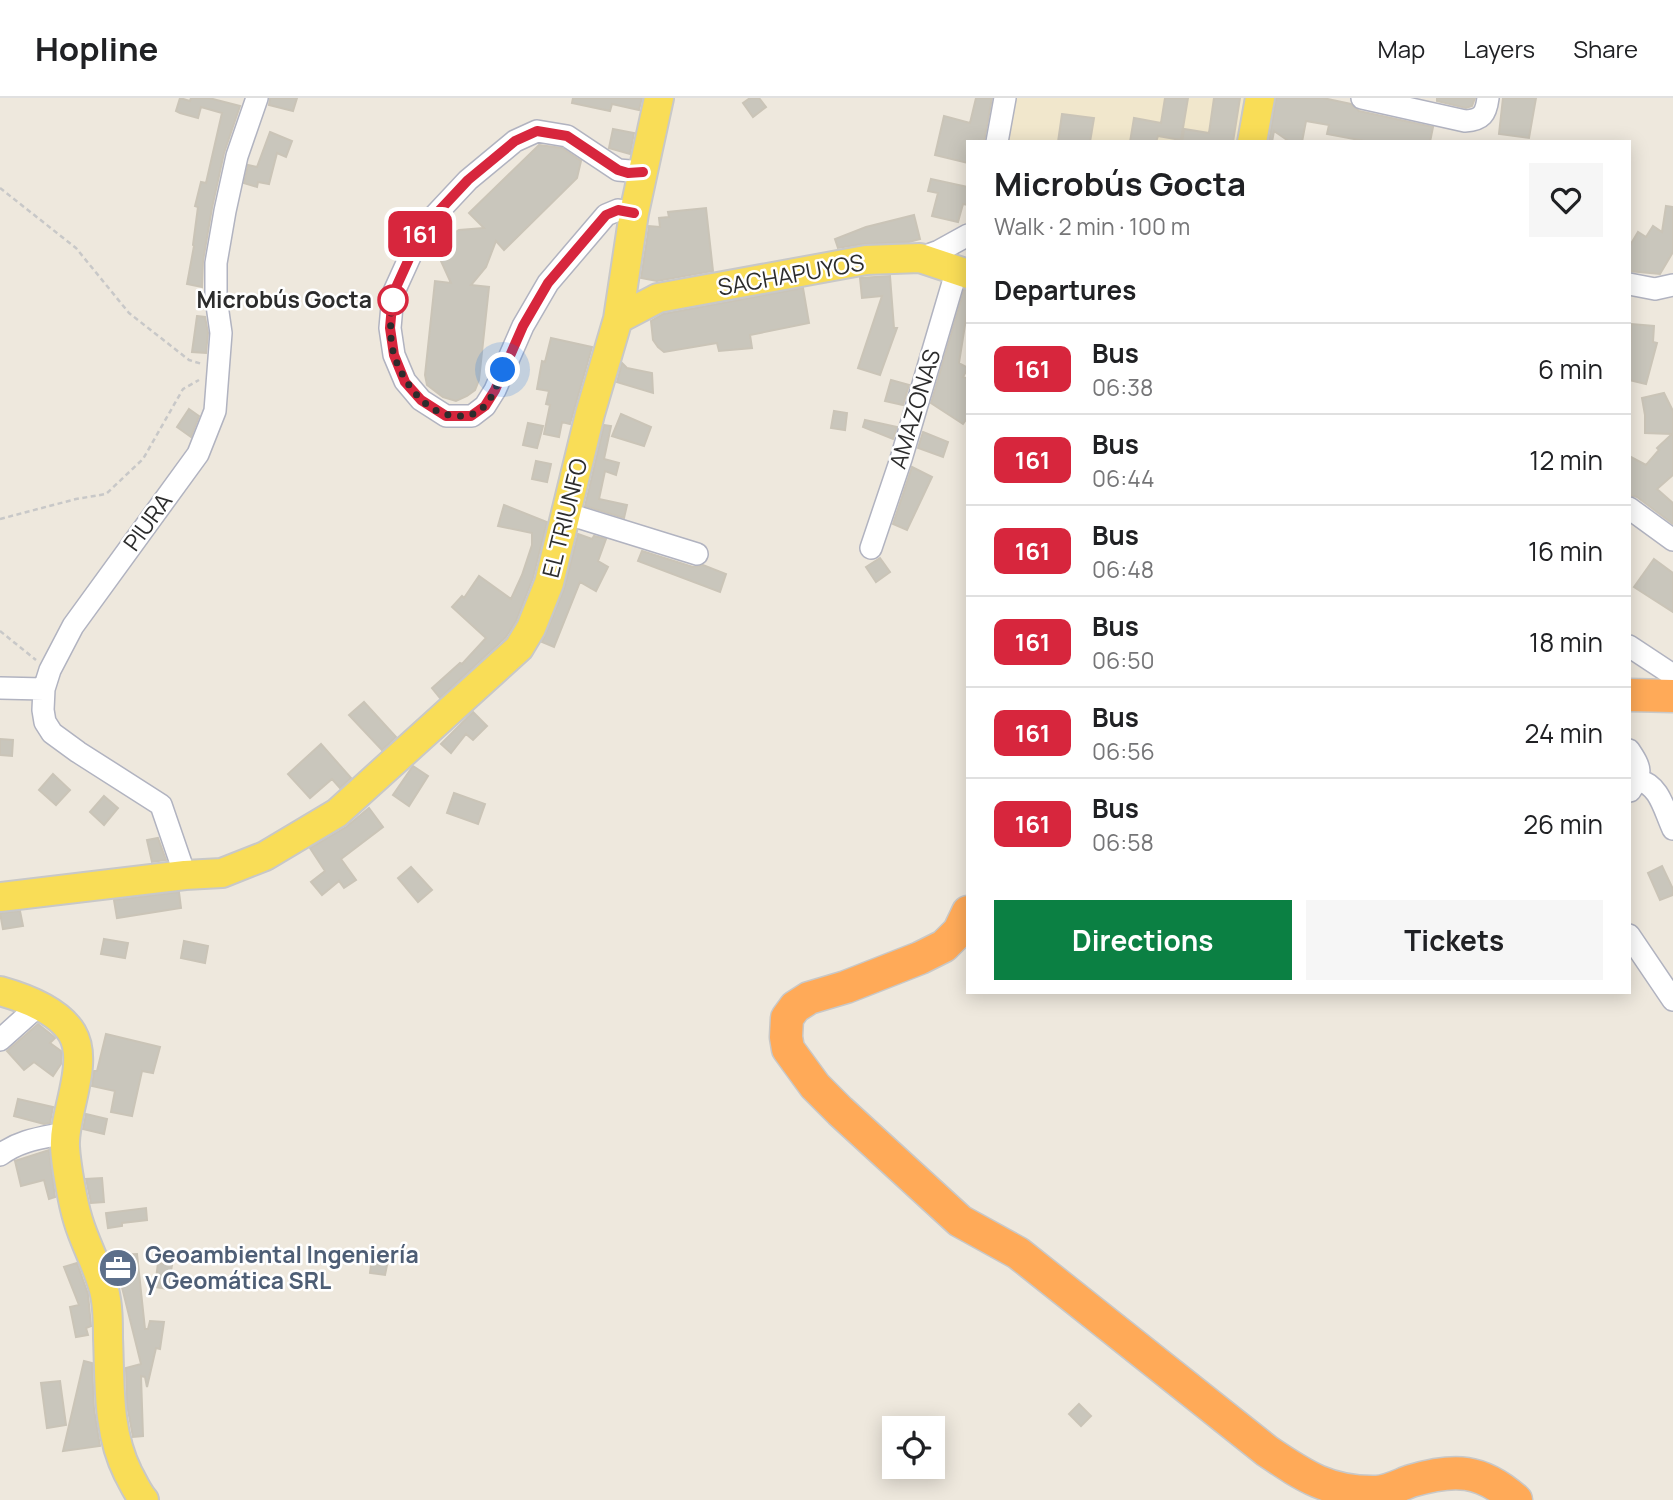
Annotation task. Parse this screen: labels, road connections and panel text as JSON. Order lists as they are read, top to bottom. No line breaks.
{"streets":{"main road":["SACHAPUYOS","EL TRIUNFO"],"street":["AMAZONAS","PIURA"]},"crossings":[["SACHAPUYOS","AMAZONAS"],["SACHAPUYOS","EL TRIUNFO"]],"places":{"other":["Microbús Gocta"],"office":["Geoambiental Ingeniería y Geomática SRL"]},"lines":["bus line 161"],"page":{"header":"Hopline","nav":["Map","Layers","Share"],"on_map":"161","heading":[["Microbús Gocta","Walk · 2 min · 100 m"],"Departures"],"list":[{"mark":"161","name":"Bus","note":"06:38","value":"6 min"},{"mark":"161","name":"Bus","note":"06:44","value":"12 min"},{"mark":"161","name":"Bus","note":"06:48","value":"16 min"},{"mark":"161","name":"Bus","note":"06:50","value":"18 min"},{"mark":"161","name":"Bus","note":"06:56","value":"24 min"},{"mark":"161","name":"Bus","note":"06:58","value":"26 min"}],"buttons":["Directions","Tickets"]}}
